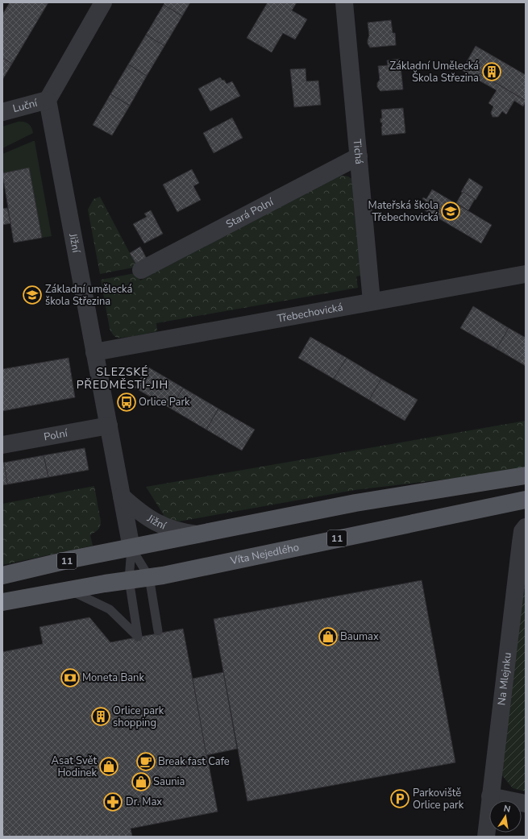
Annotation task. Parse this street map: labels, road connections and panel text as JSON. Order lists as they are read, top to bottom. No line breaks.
{"streets":{"main road":["11","Víta Nejedlého"],"street":["Luční","Tichá","Stará Polní","Jižní","Třebechovická","Polní","Na Mlejnku"]},"crossings":[["Luční","Jižní"],["Tichá","Stará Polní"],["Tichá","Třebechovická"],["Jižní","Třebechovická"],["Jižní","Polní"],["Jižní","11"]],"districts":["SLEZSKÉ PŘEDMĚSTÍ-JIH"],"places":{"building":["Základní Umělecká Škola Střezina","Orlice park shopping"],"school or university":["Mateřská škola Třebechovická","Základní umělecká škola Střezina"],"bus stop":["Orlice Park"],"shop":["Baumax","Asat Svět Hodinek","Saunia"],"bank":["Moneta Bank"],"cafe":["Break fast Cafe"],"parking":["Parkoviště Orlice park"],"pharmacy":["Dr. Max"]},"north":"top"}
